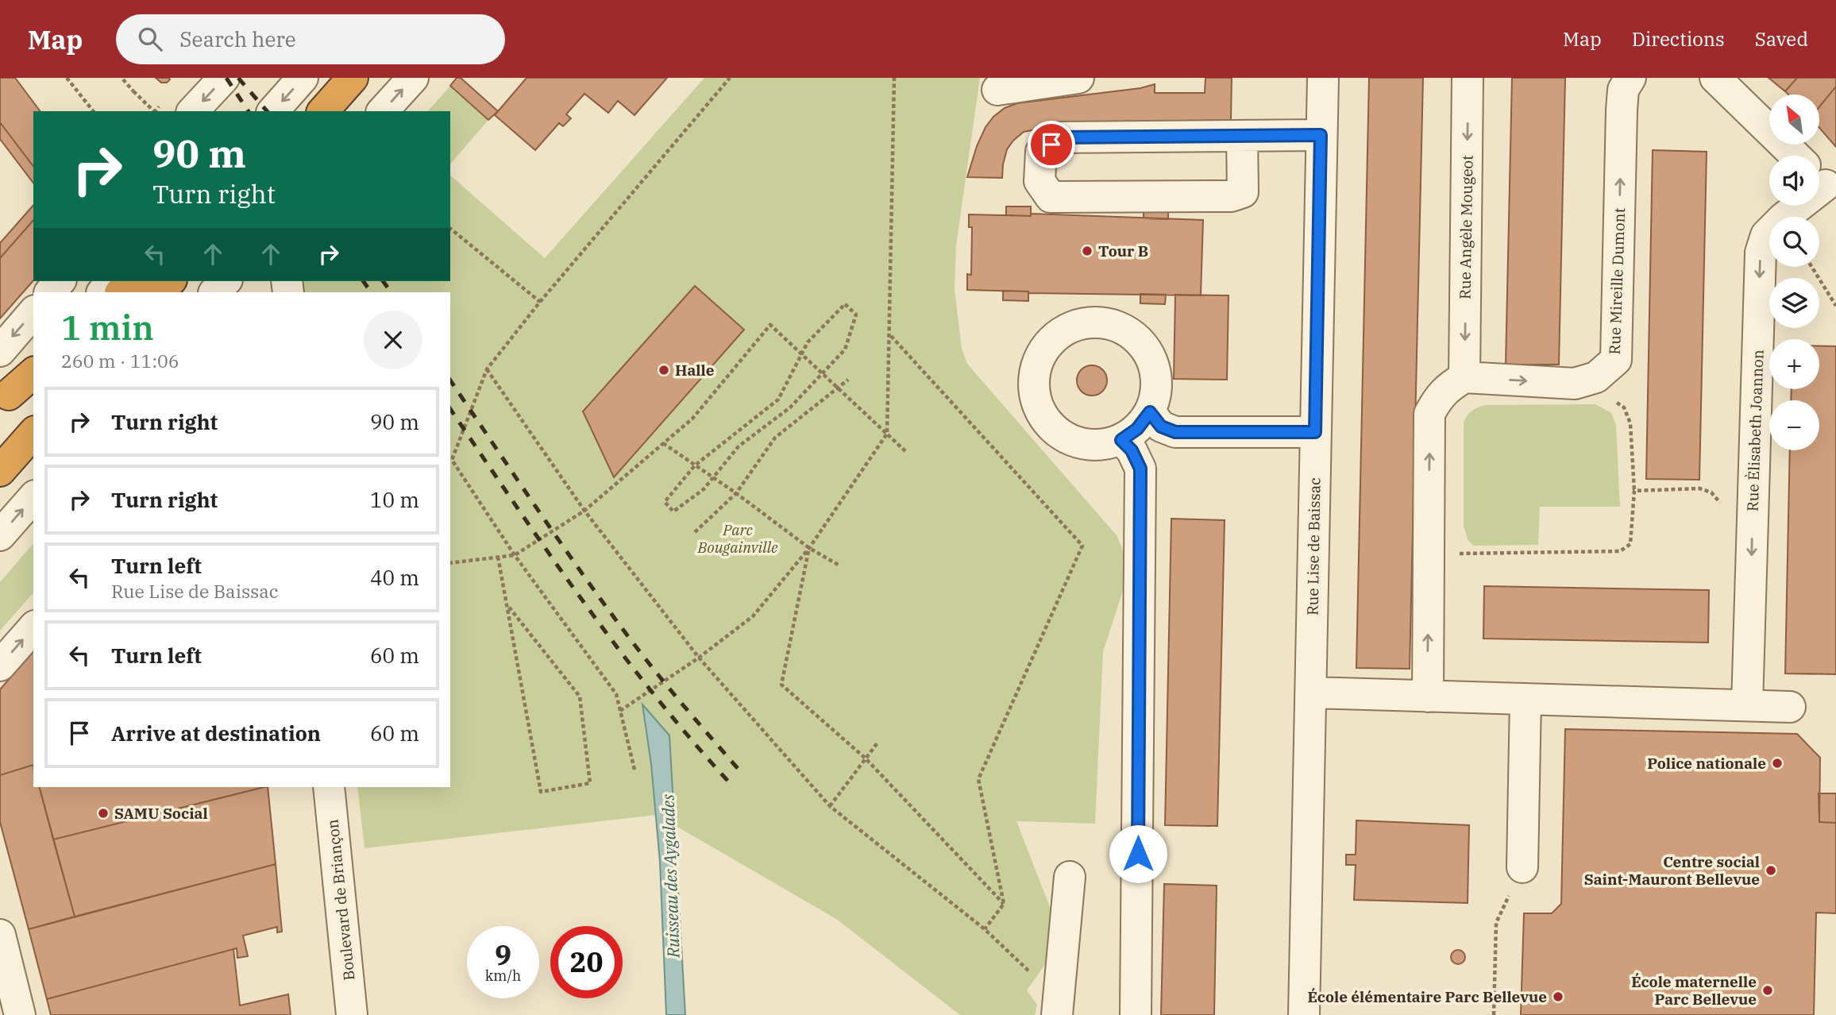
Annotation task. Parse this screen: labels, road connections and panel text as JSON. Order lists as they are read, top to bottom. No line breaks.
{"streets":{"street":["Rue Angèle Mougeot","Rue Mireille Dumont","Rue Èlisabeth Joannon","Rue Lise de Baissac","Boulevard de Briançon"]},"crossings":[["Rue Angèle Mougeot","Rue Mireille Dumont"]],"one_way":["Rue Angèle Mougeot","Rue Èlisabeth Joannon"],"water":["Ruisseau des Aygalades"],"parks":["Parc Bougainville"],"places":["Tour B","Halle","Police nationale","SAMU Social","Centre social Saint-Mauront Bellevue","École maternelle Parc Bellevue","École élémentaire Parc Bellevue"],"north":"top left","page":{"header":"Map","search":"Search here","nav":["Map","Directions","Saved"],"map_buttons":["+","−"],"turn":["90 m","Turn right"],"heading":["1 min","260 m · 11:06"],"list":[{"name":"Turn right","value":"90 m"},{"name":"Turn right","value":"10 m"},{"name":"Turn left","note":"Rue Lise de Baissac","value":"40 m"},{"name":"Turn left","value":"60 m"},{"name":"Arrive at destination","value":"60 m"}],"speed":"9 km/h","limit":"20"}}
